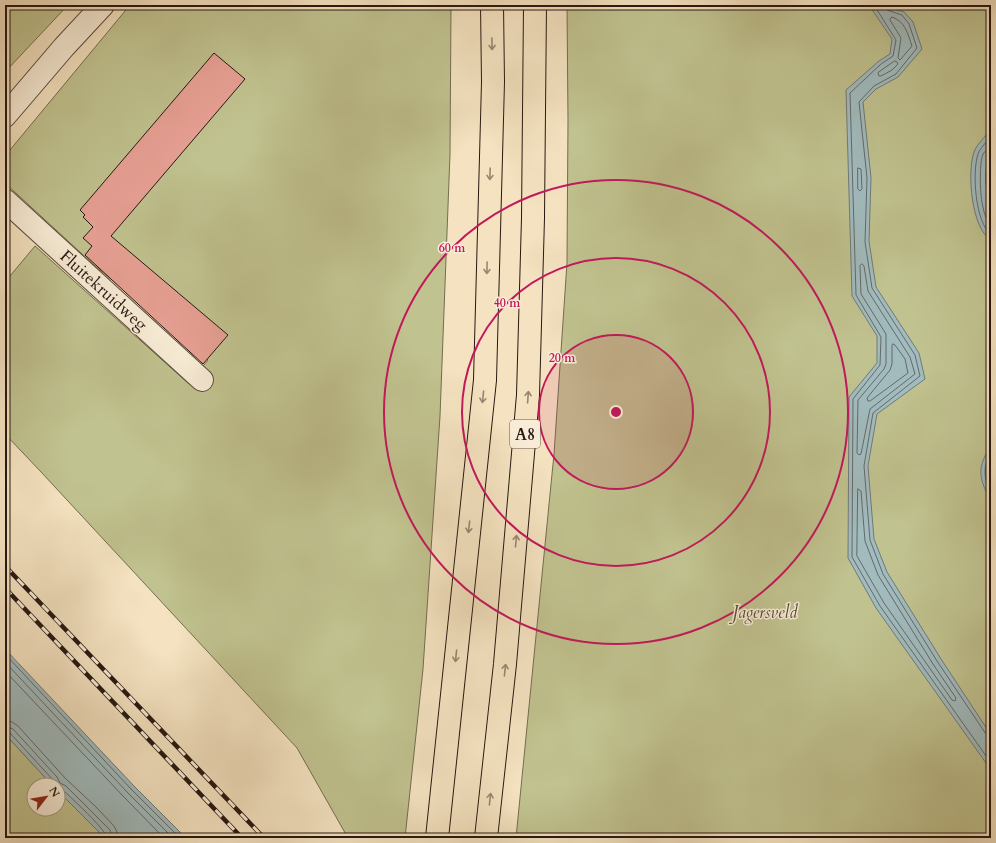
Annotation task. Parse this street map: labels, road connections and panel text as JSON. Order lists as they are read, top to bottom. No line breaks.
{"streets":{"highway":["A8"],"street":["Fluitekruidweg"]},"parks":["Jagersveld"],"north":"top right","rings":["60 m","40 m","20 m"]}
